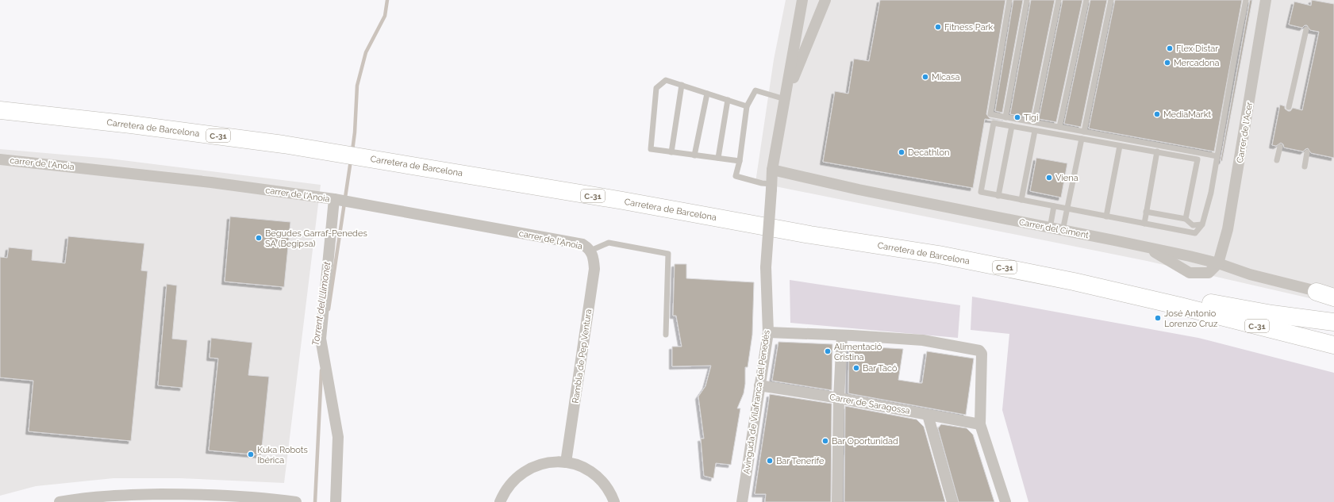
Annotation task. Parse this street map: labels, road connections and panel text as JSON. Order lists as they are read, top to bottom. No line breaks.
{"streets":{"highway":["Carretera de Barcelona","C-31"],"street":["Carrer de l'Acer","carrer de l'Anoia","Carrer del Ciment","Rambla de Pep Ventura","Avinguda de Vilafranca del Penedès","Carrer de Saragossa"]},"crossings":[["Carrer de l'Acer","Carrer del Ciment"],["carrer de l'Anoia","Rambla de Pep Ventura"],["Carrer del Ciment","Avinguda de Vilafranca del Penedès"],["Avinguda de Vilafranca del Penedès","Carrer de Saragossa"]],"water":["Torrent del Llimonet"],"places":["Fitness Park","Flex Distar","Mercadona","Micasa","MediaMarkt","Tigi","Decathlon","Viena","Begudes Garraf-Penedes SA (Begipsa)","José Antonio Lorenzo Cruz","Alimentació Cristina","Bar Tacó","Bar Oportunidad","Kuka Robots Ibérica","Bar Tenerife"]}
